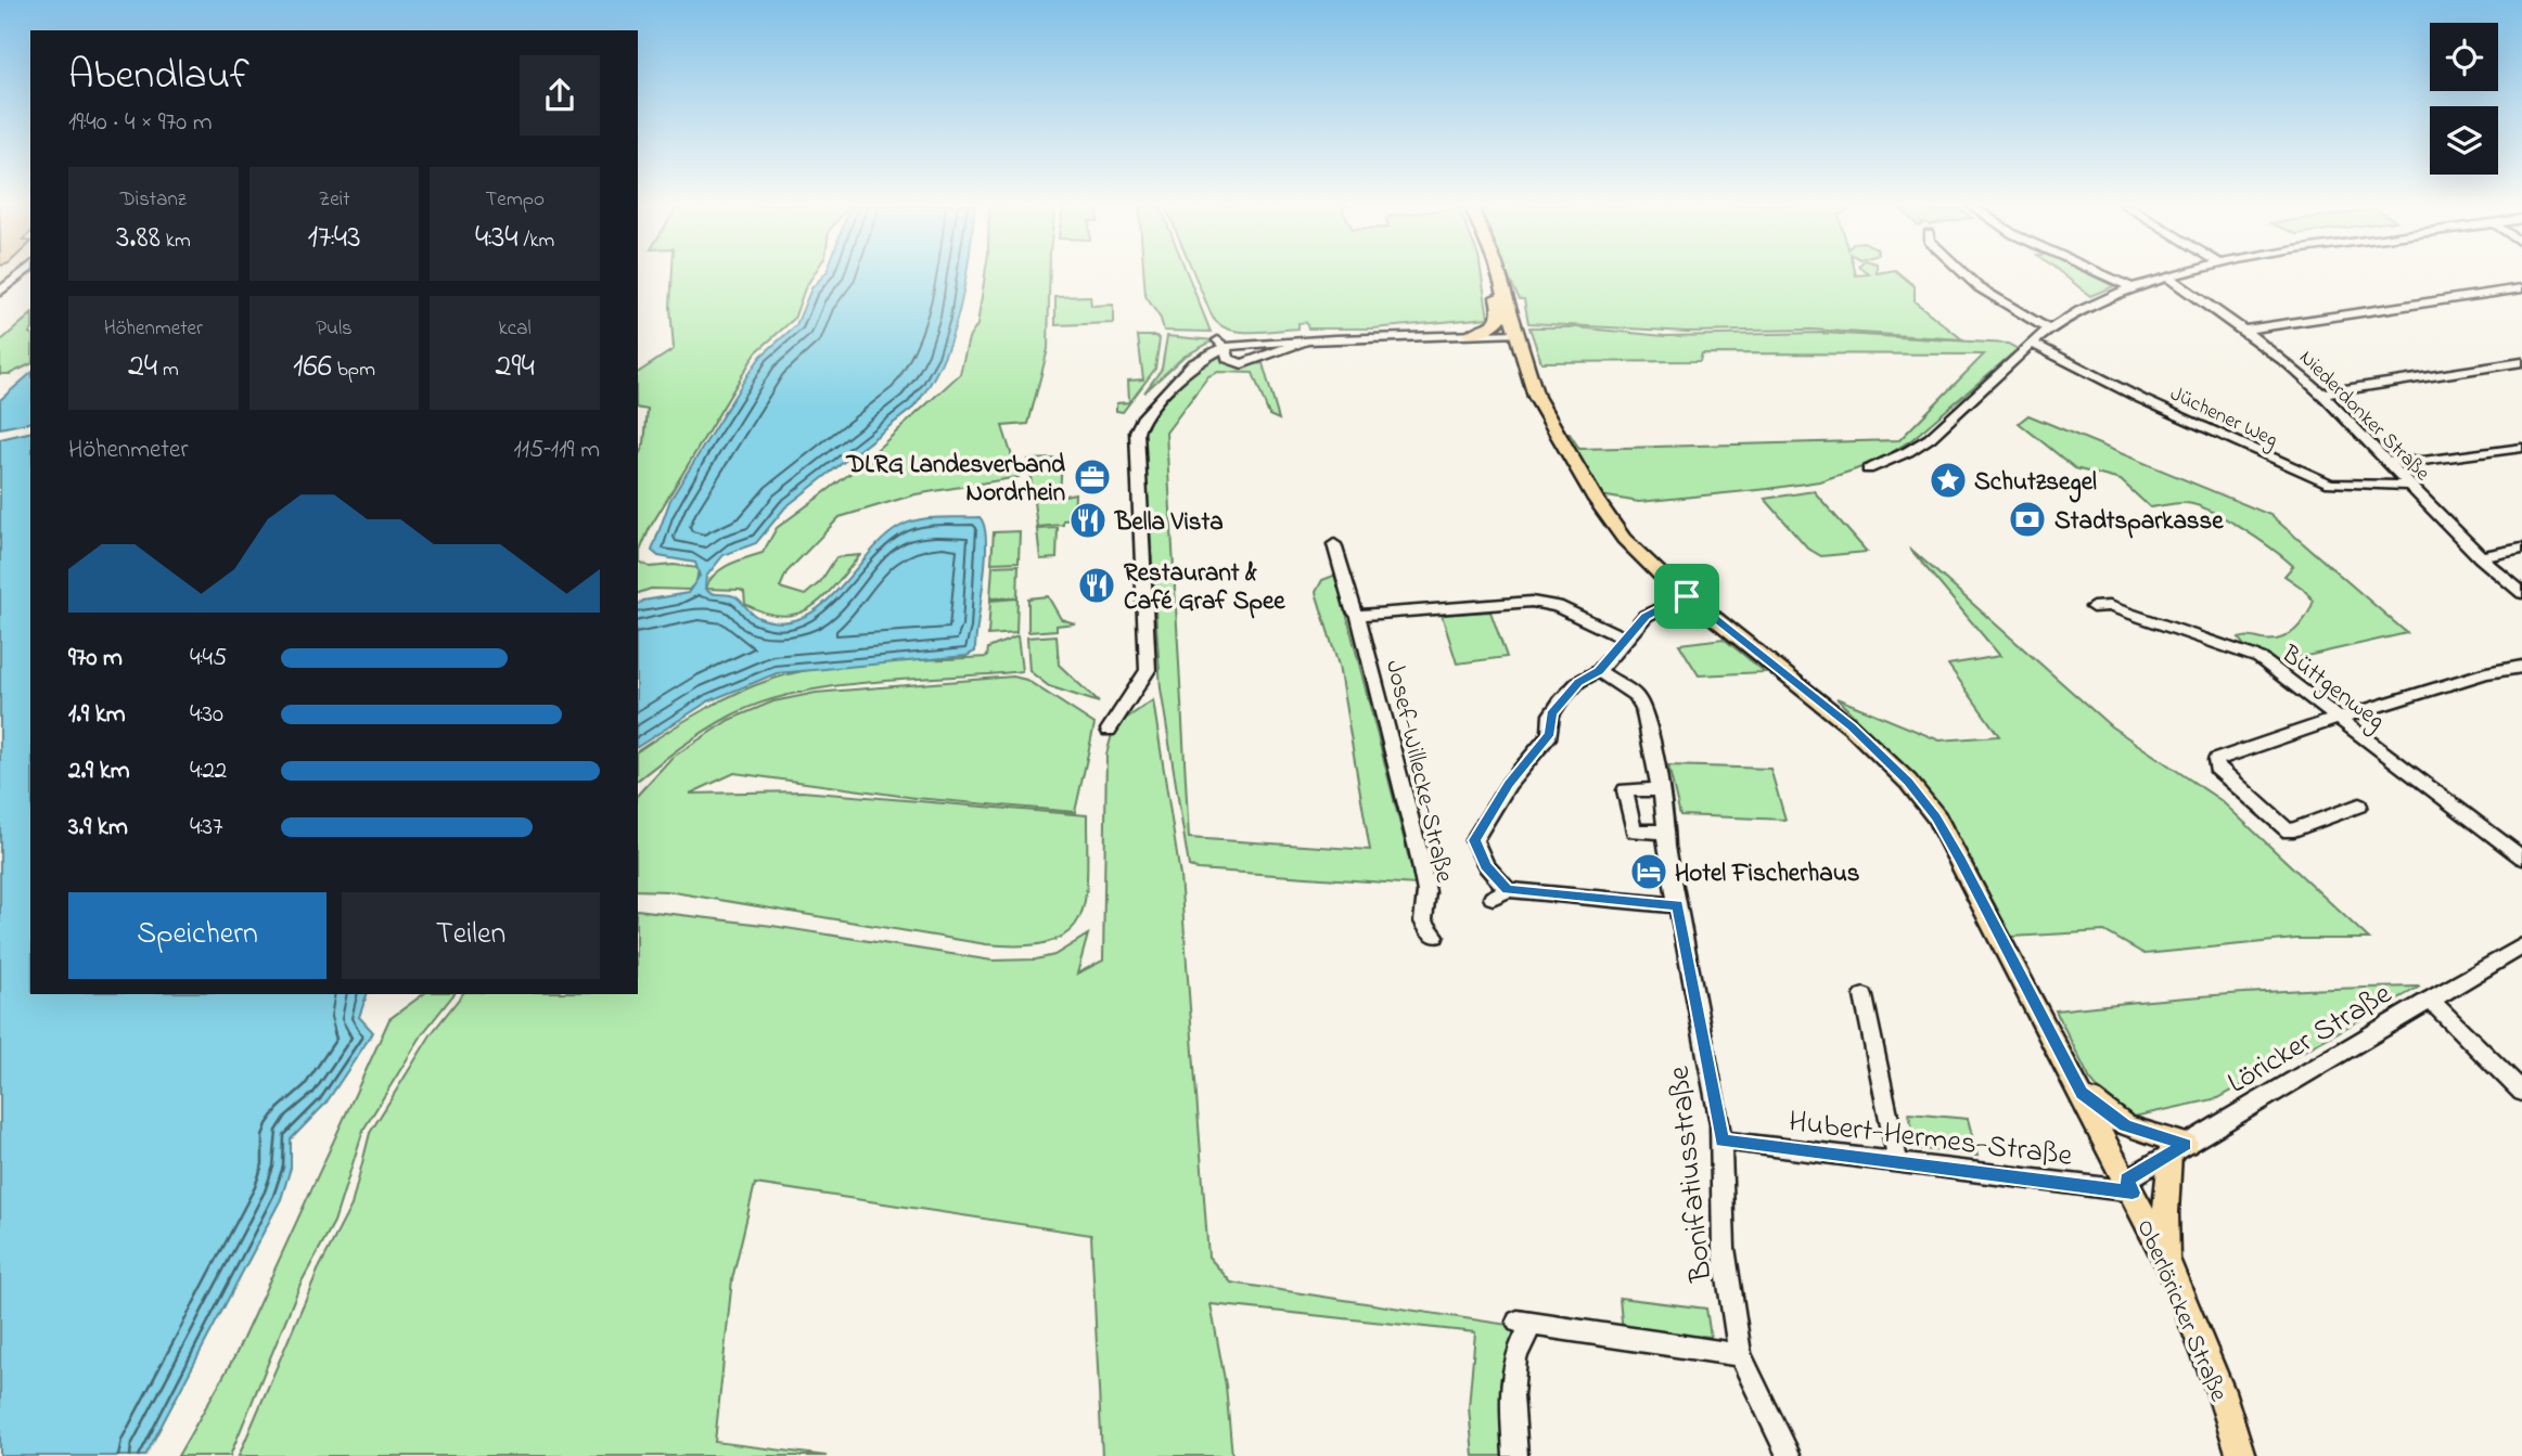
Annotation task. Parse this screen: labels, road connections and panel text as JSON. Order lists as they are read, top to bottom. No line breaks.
{"streets":{"main road":["Oberlöricker Straße"],"street":["Niederdonker Straße","Jüchener Weg","Büttgenweg","Josef-Willecke-Straße","Löricker Straße","Hubert-Hermes-Straße","Bonifatiusstraße"]},"crossings":[["Niederdonker Straße","Jüchener Weg"],["Löricker Straße","Hubert-Hermes-Straße"],["Löricker Straße","Oberlöricker Straße"],["Hubert-Hermes-Straße","Bonifatiusstraße"],["Hubert-Hermes-Straße","Oberlöricker Straße"]],"places":{"office":["DLRG Landesverband Nordrhein"],"place":["Schutzsegel"],"bank":["Stadtsparkasse"],"restaurant":["Bella Vista","Restaurant & Café Graf Spee"],"hotel":["Hotel Fischerhaus"]},"page":{"heading":["Abendlauf","19:40 · 4 × 970 m"],"stats":[["Distanz","3.88 km"],["Zeit","17:43"],["Tempo","4:34 /km"],["Höhenmeter","24 m"],["Puls","166 bpm"],["kcal","294"]],"chart":["Höhenmeter","115–119 m"],"list":[{"name":"970 m","note":"4:45"},{"name":"1.9 km","note":"4:30"},{"name":"2.9 km","note":"4:22"},{"name":"3.9 km","note":"4:37"}],"buttons":["Speichern","Teilen"]}}
